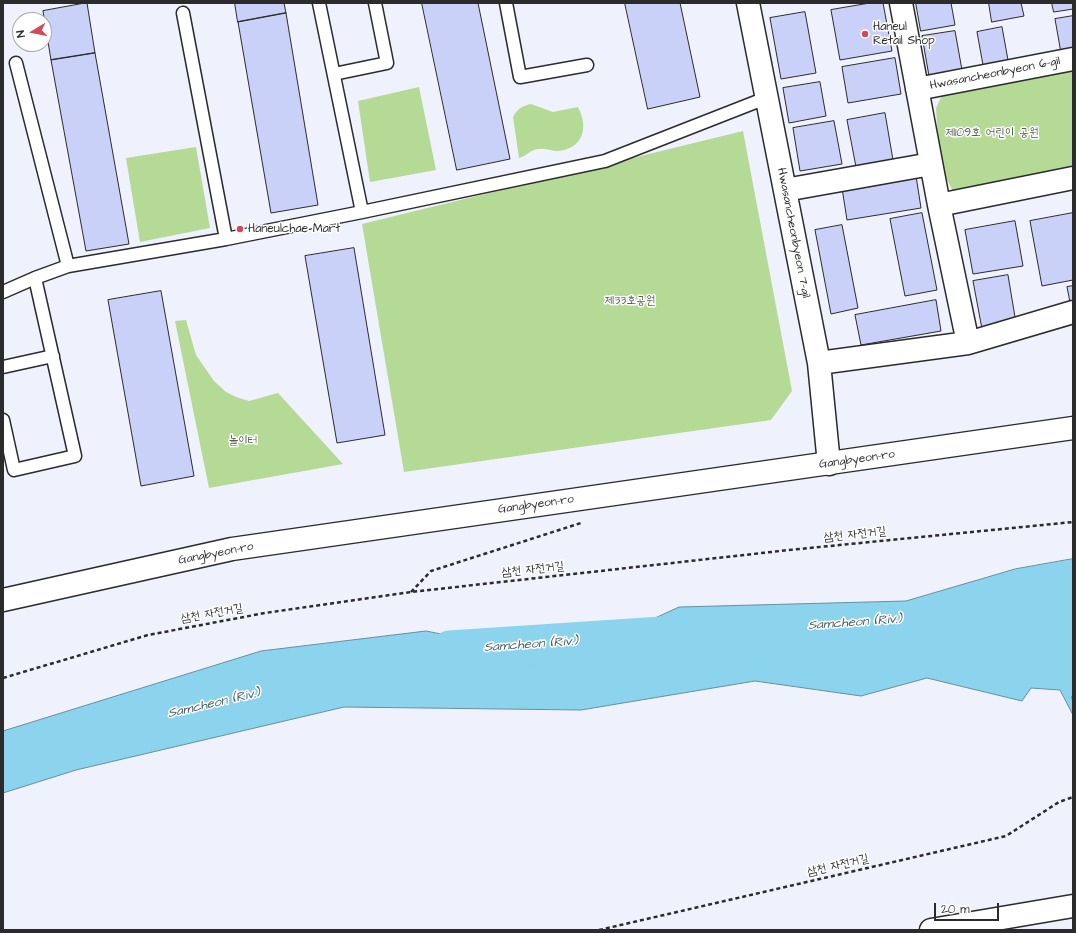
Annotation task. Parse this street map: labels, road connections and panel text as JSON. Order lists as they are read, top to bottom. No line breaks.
{"streets":{"street":["Hwasancheonbyeon 6-gil","Hwasancheonbyeon 7-gil","Gangbyeon-ro"],"path":["삼천 자전거길"]},"crossings":[["Hwasancheonbyeon 7-gil","Gangbyeon-ro"]],"water":["Samcheon (Riv.)"],"parks":["제109호 어린이 공원","제33호공원","놀이터"],"places":["Haneul Retail Shop","Haneulchae Mart"],"scale_bar":"20 m","north":"left"}
